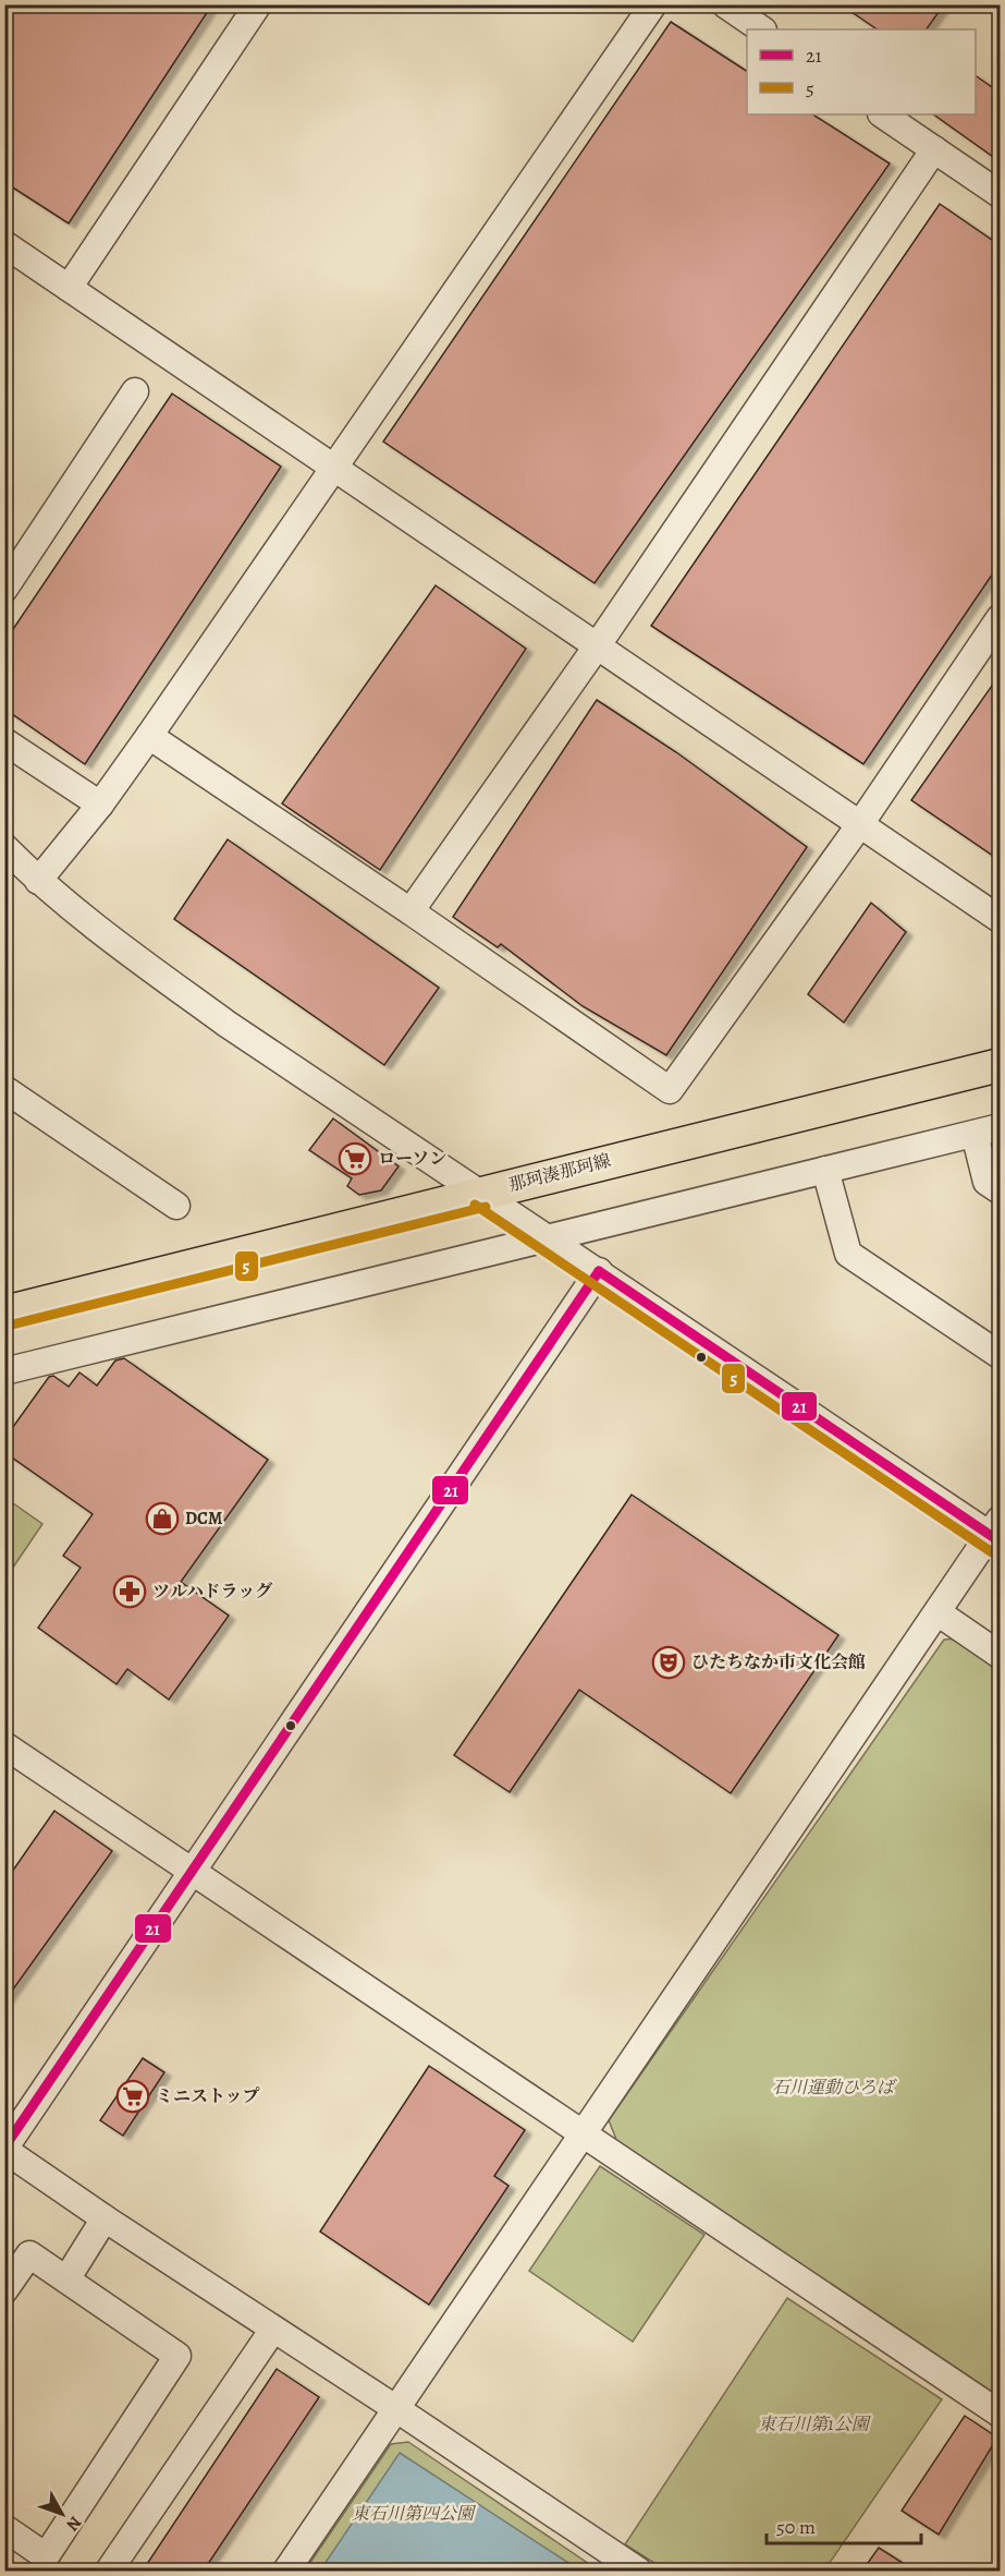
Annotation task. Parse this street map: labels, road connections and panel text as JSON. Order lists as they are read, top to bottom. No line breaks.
{"streets":{"main road":["那珂湊那珂線"]},"parks":["石川運動ひろば","東石川第1公園","東石川第四公園"],"places":{"supermarket":["ローソン","ミニストップ"],"shop":["DCM"],"pharmacy":["ツルハドラッグ"],"theatre":["ひたちなか市文化会館"]},"lines":["transit line 5","transit line 21"],"legend":["21","5"],"scale_bar":"50 m","north":"bottom right"}
